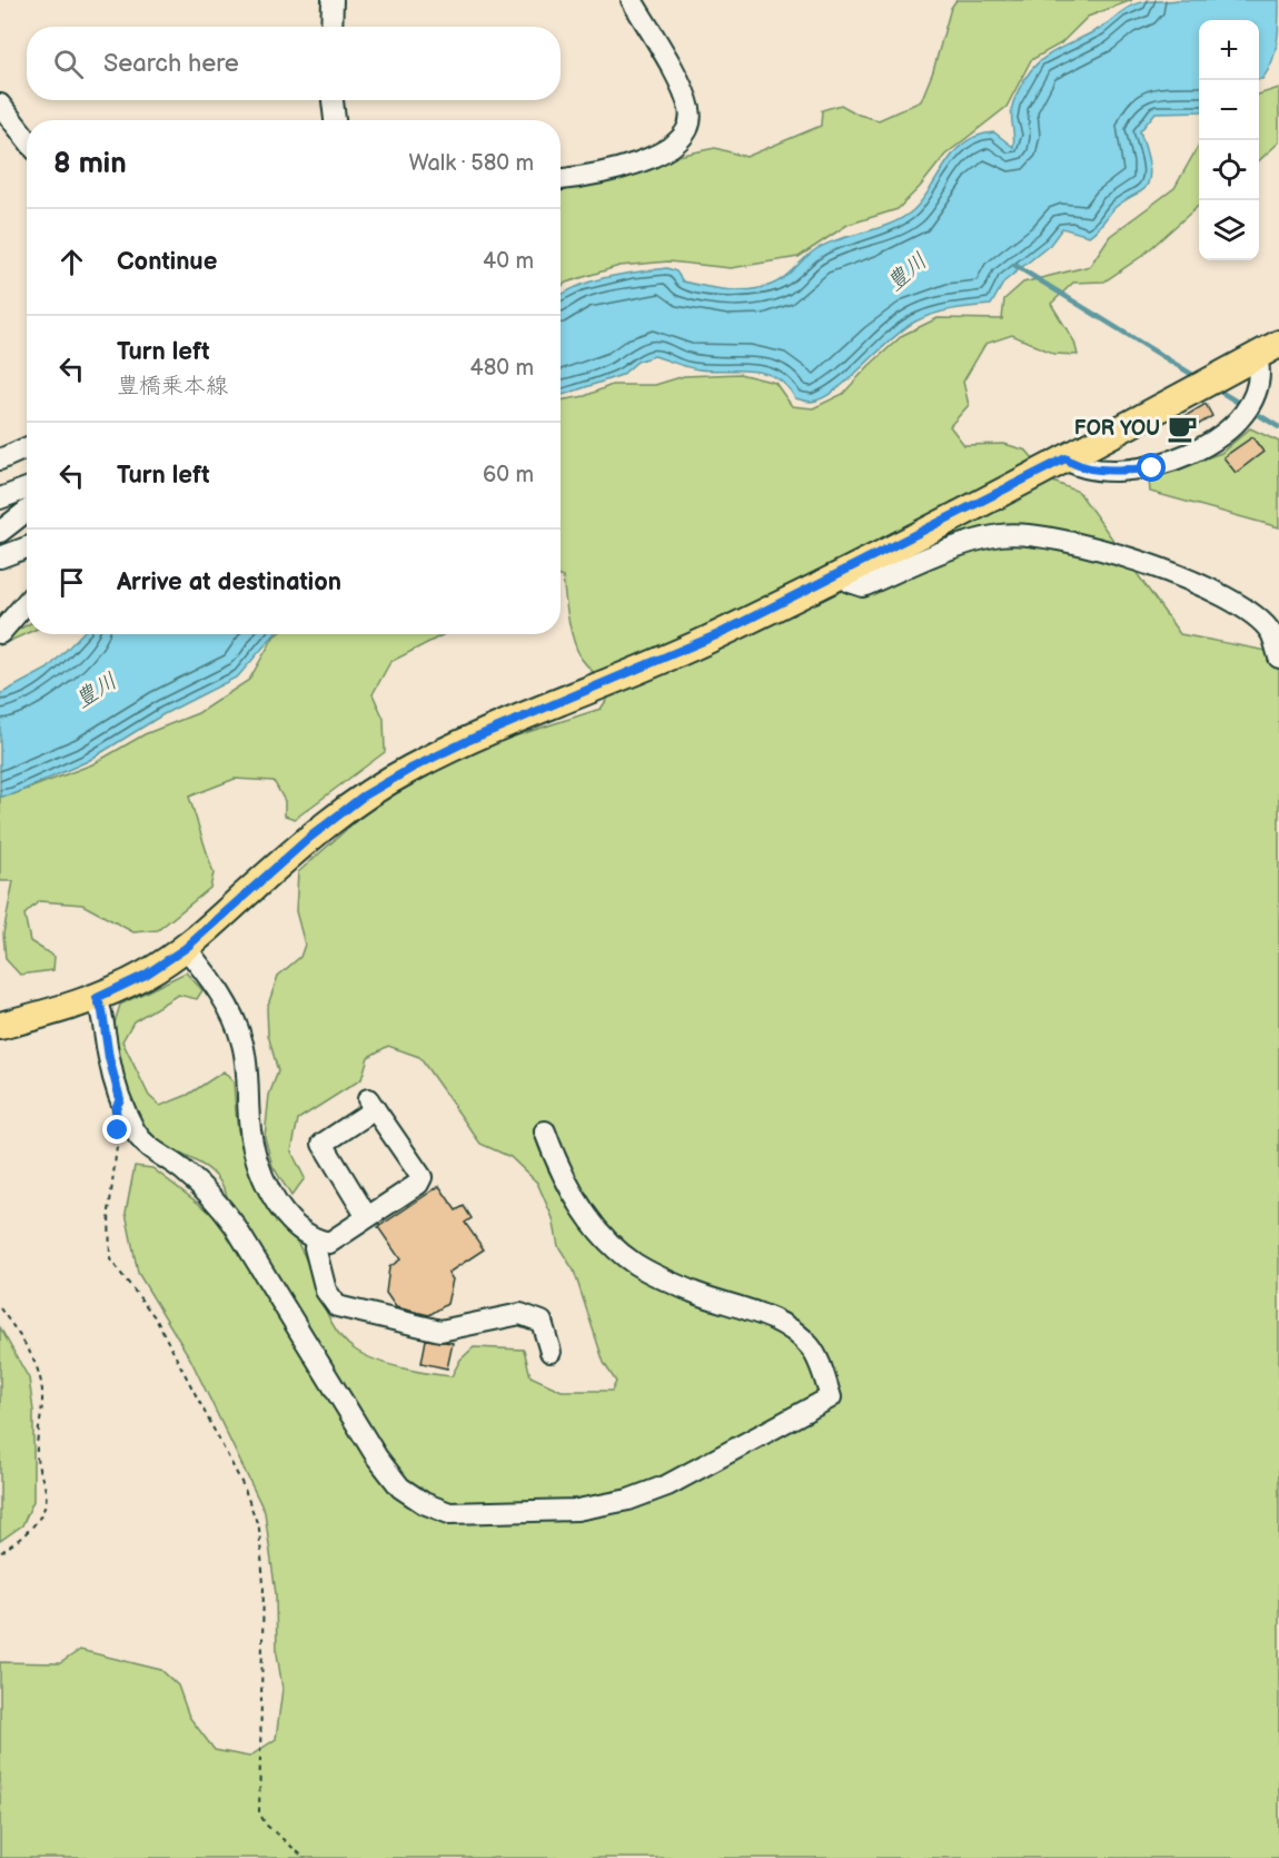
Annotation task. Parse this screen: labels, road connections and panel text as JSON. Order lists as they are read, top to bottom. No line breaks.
{"water":["豊川"],"places":{"cafe":["FOR YOU"]},"page":{"map_buttons":["+","−"],"search":"Search here","heading":["8 min","Walk · 580 m"],"list":[["Continue","40 m"],["Turn left","豊橋乗本線","480 m"],["Turn left","60 m"],"Arrive at destination"]}}
